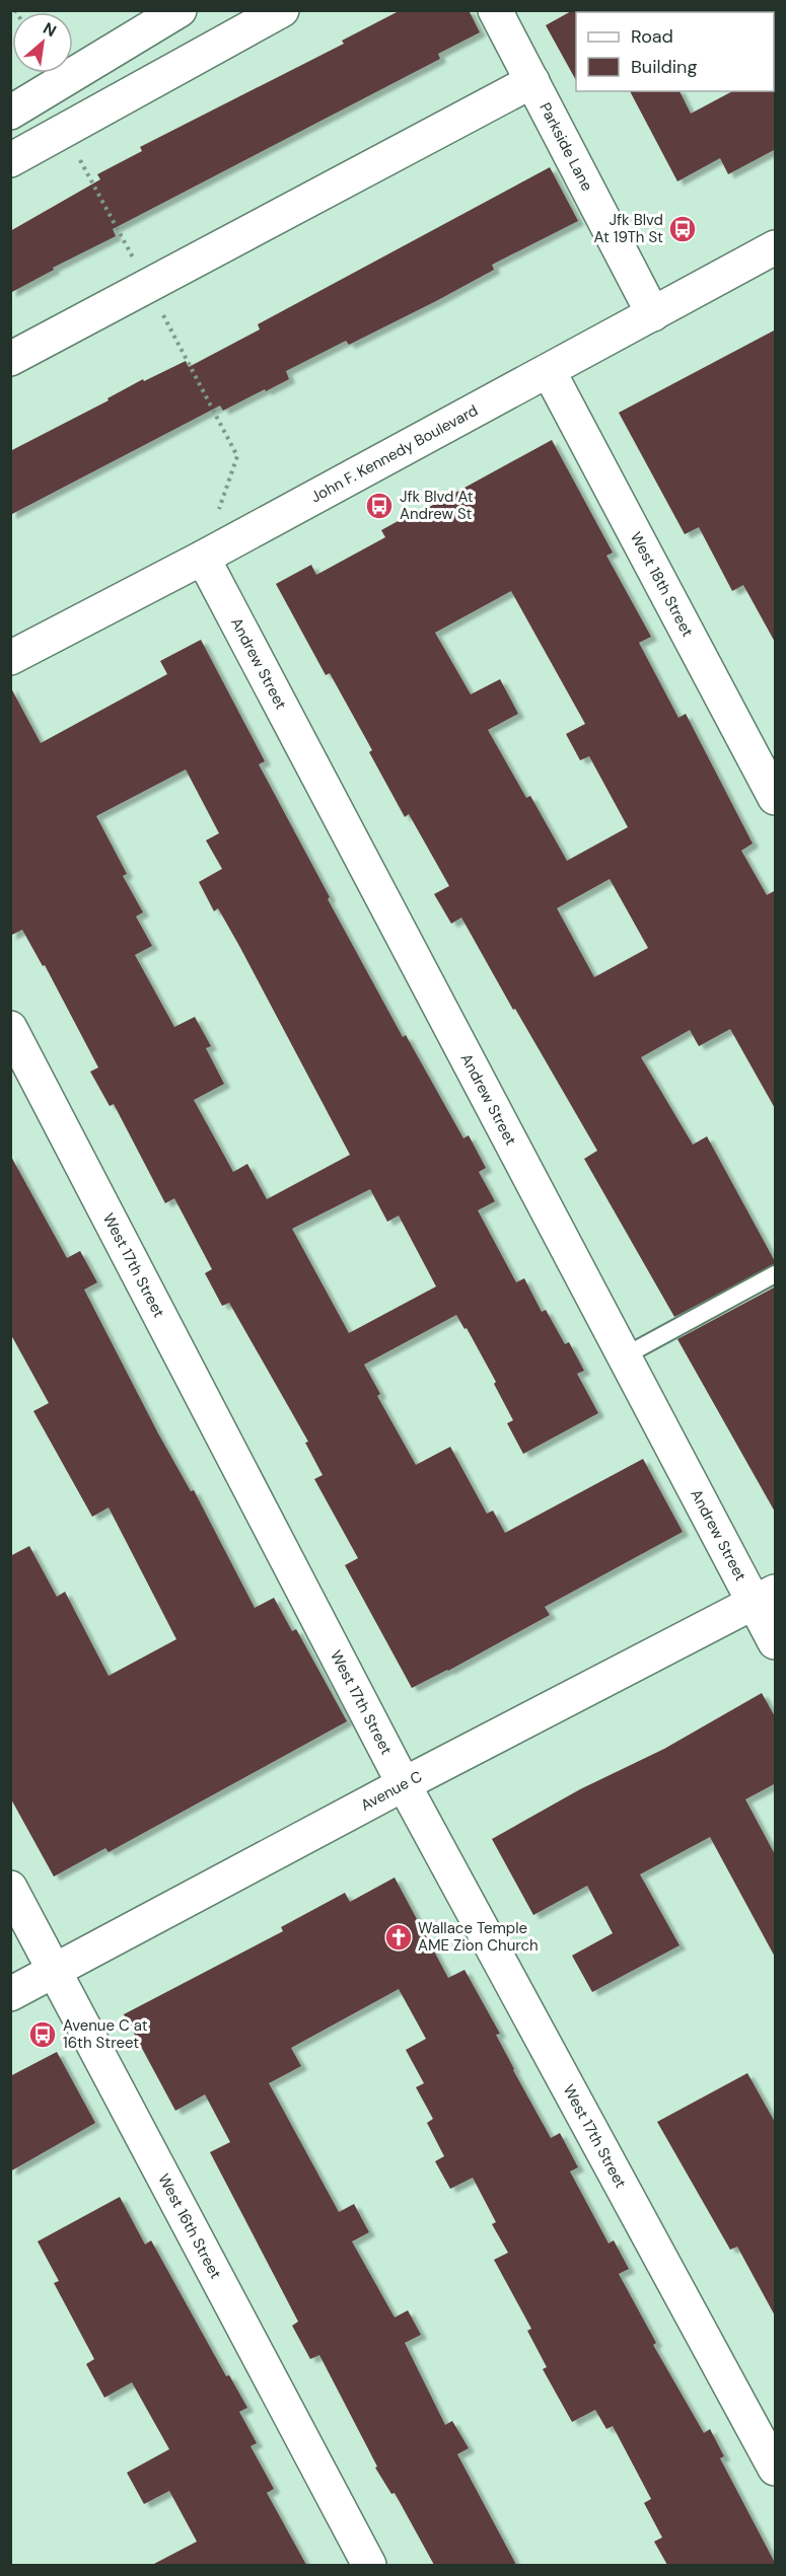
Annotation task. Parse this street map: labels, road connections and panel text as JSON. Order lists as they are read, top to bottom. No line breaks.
{"streets":{"street":["Parkside Lane","John F. Kennedy Boulevard","West 18th Street","Andrew Street","West 17th Street","Avenue C","West 16th Street"]},"crossings":[["Parkside Lane","John F. Kennedy Boulevard"],["John F. Kennedy Boulevard","West 18th Street"],["John F. Kennedy Boulevard","Andrew Street"],["Andrew Street","Avenue C"],["West 17th Street","Avenue C"],["Avenue C","West 16th Street"]],"places":{"bus stop":["Jfk Blvd At 19Th St","Jfk Blvd At Andrew St","Avenue C at 16th Street"],"church":["Wallace Temple AME Zion Church"]},"legend":["Road","Building"],"north":"top right"}
